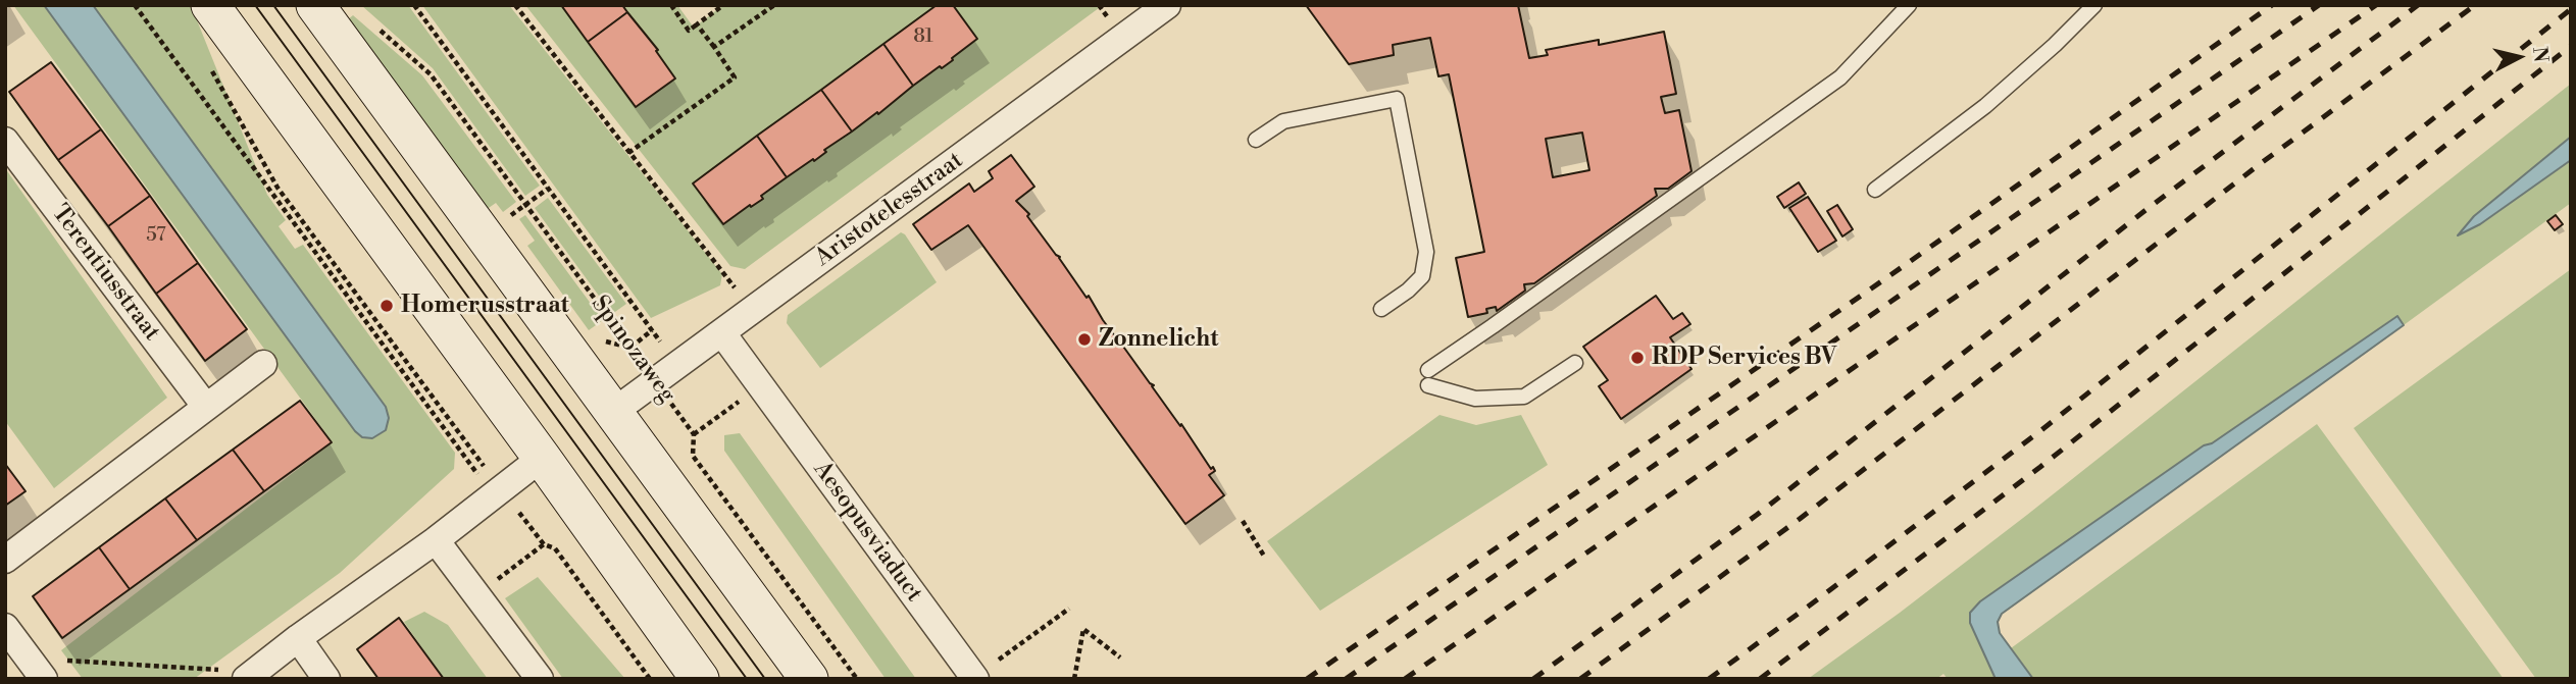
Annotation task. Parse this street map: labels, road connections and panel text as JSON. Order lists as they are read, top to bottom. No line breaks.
{"streets":{"street":["Aristotelesstraat","Terentiusstraat","Aesopusviaduct"],"path":["Spinozaweg"]},"crossings":[["Aristotelesstraat","Spinozaweg"],["Aristotelesstraat","Aesopusviaduct"]],"places":["Homerusstraat","Zonnelicht","RDP Services BV"],"house_numbers":["81","57"],"north":"right"}
